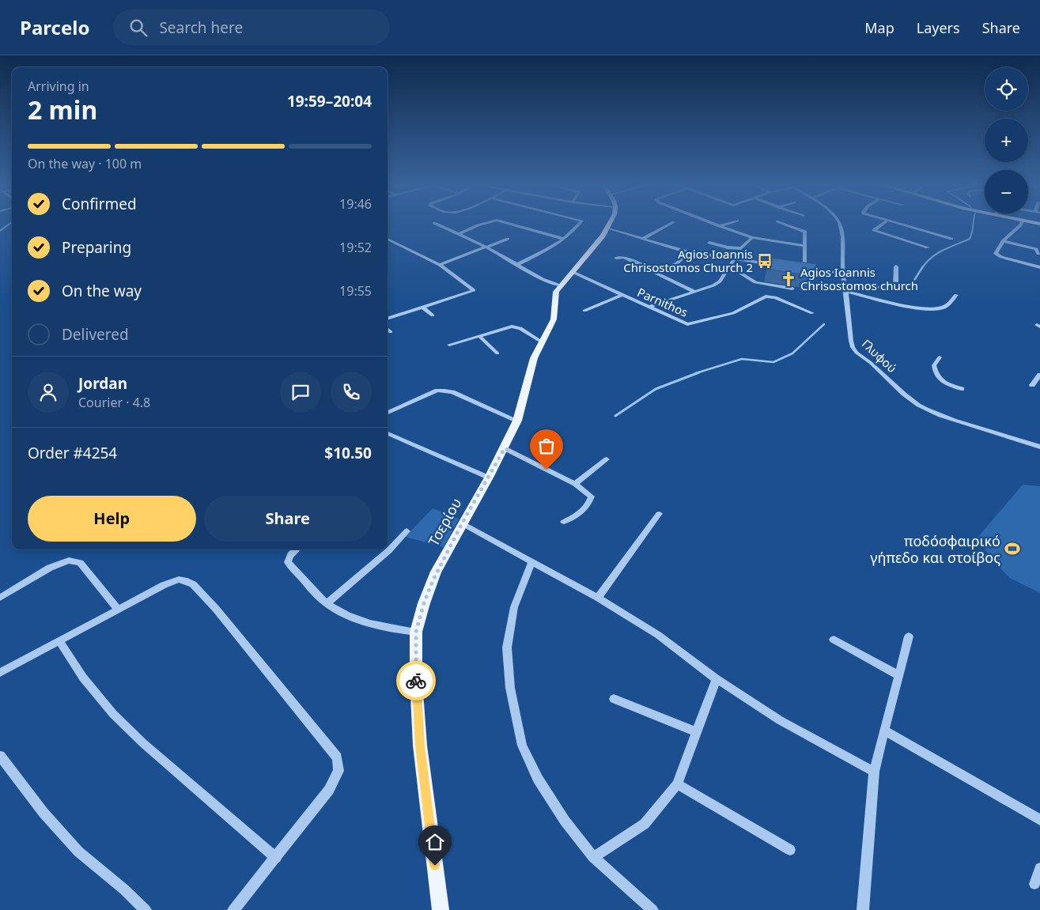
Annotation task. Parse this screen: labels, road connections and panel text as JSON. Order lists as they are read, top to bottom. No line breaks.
{"streets":{"main road":["Τσερίου"],"street":["Parnithos","Γλυφού"]},"crossings":[["Parnithos","Τσερίου"]],"places":{"bus stop":["Agios Ioannis Chrisostomos Church 2"],"church":["Agios Ioannis Chrisostomos church"],"sports":["ποδόσφαιρικό γήπεδο και στοίβος"]},"page":{"header":"Parcelo","search":"Search here","nav":["Map","Layers","Share"],"map_buttons":["+","−"],"heading":["2 min","Arriving in","19:59–20:04"],"panel":["Jordan","Courier · 4.8","Order #4254","$10.50"],"bar":"On the way · 100 m","list":[["Confirmed","19:46"],["Preparing","19:52"],["On the way","19:55"],"Delivered"],"buttons":["Help","Share"]}}
